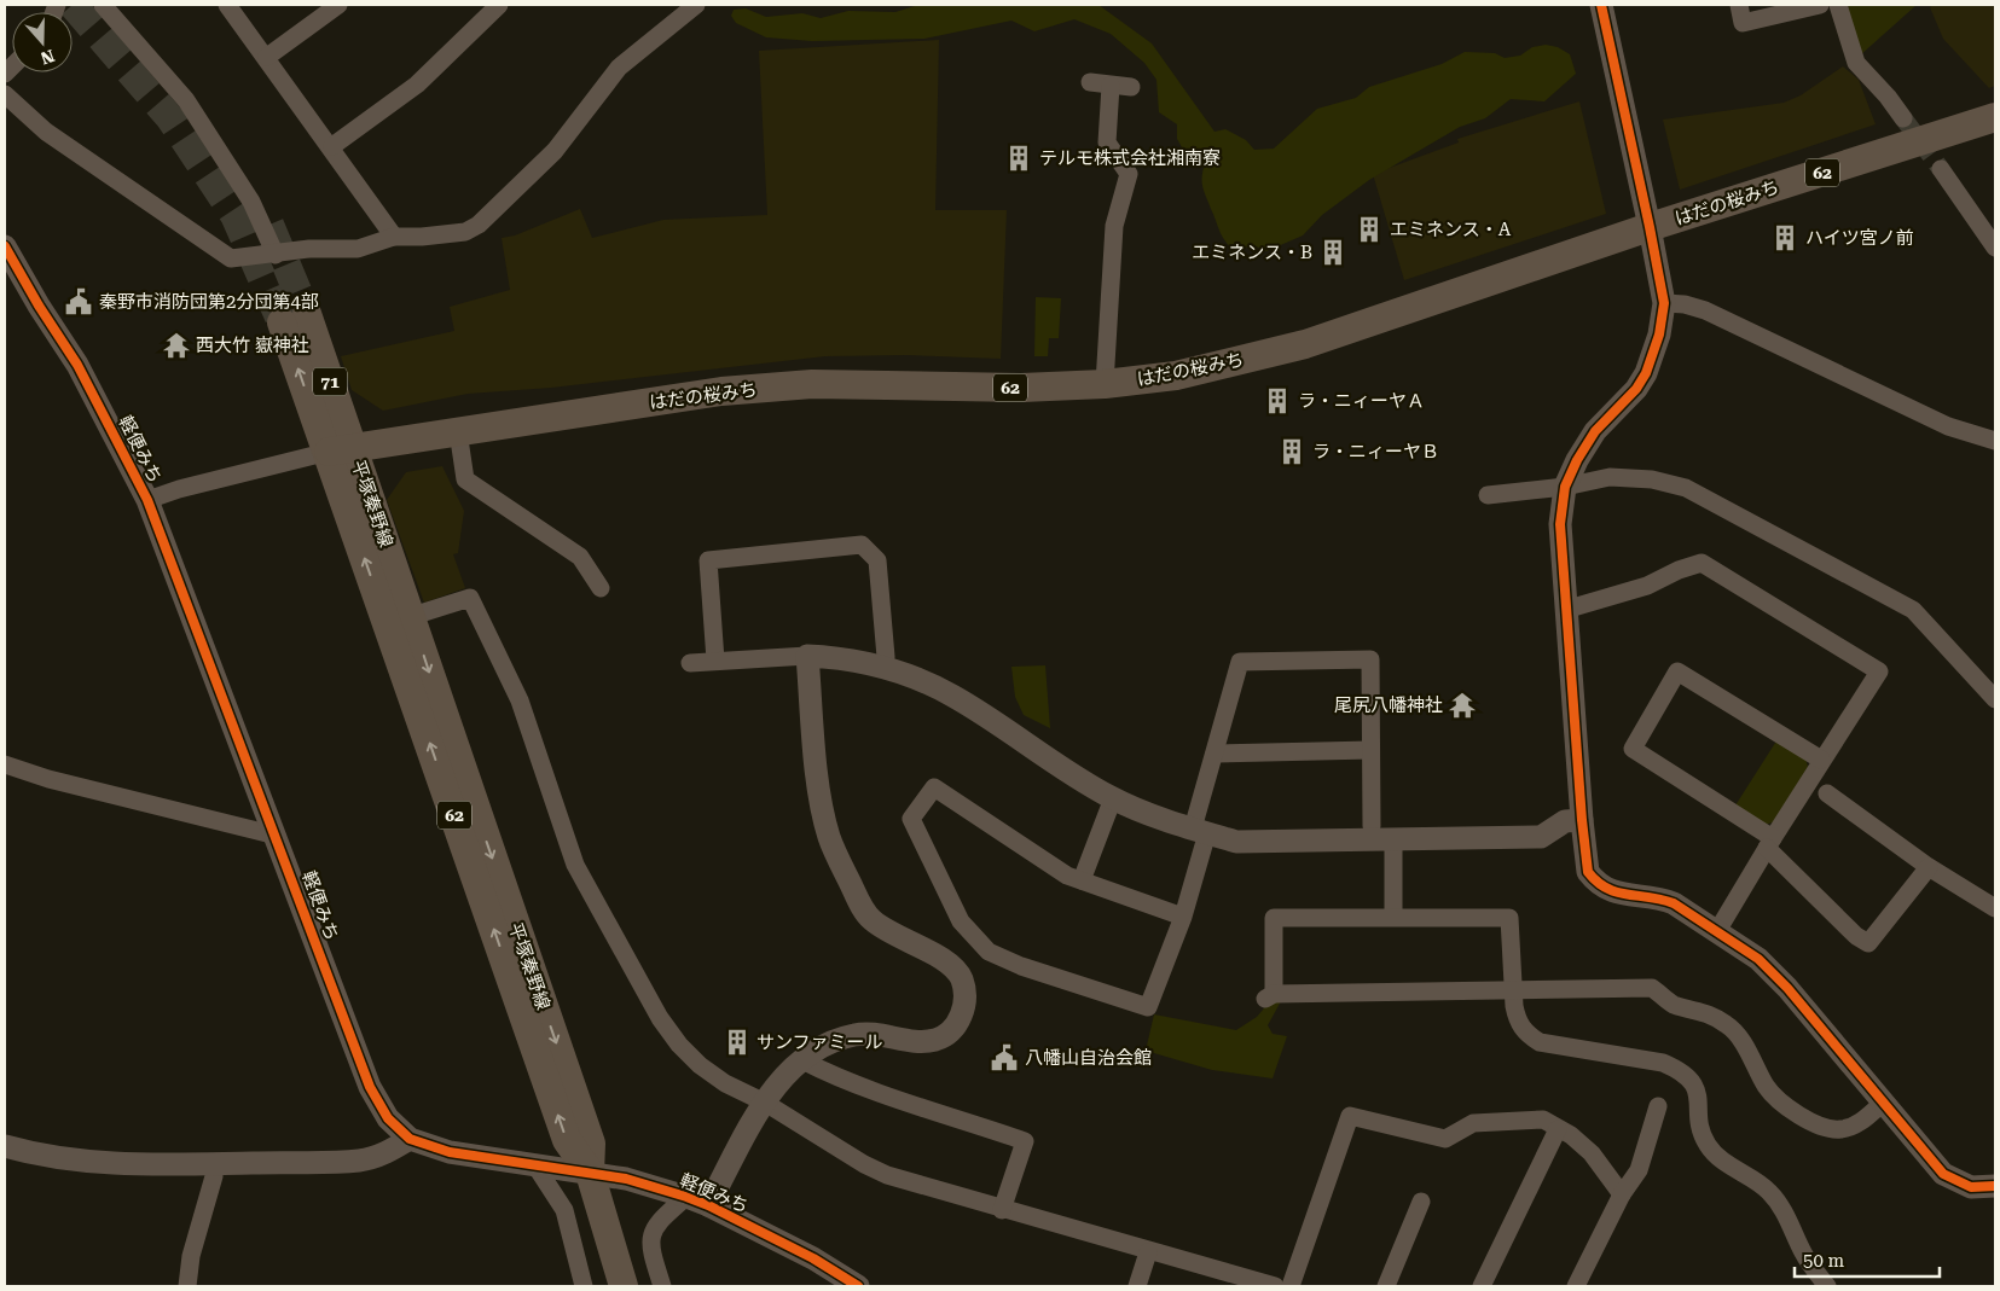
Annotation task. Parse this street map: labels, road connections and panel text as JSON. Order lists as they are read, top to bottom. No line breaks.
{"streets":{"main road":["62","はだの桜みち","71","平塚秦野線"],"street":["軽便みち"]},"crossings":[["はだの桜みち","71"],["はだの桜みち","平塚秦野線"],["71","平塚秦野線"],["軽便みち","平塚秦野線"]],"places":{"building":["テルモ株式会社湘南寮","エミネンス・A","ハイツ宮ノ前","エミネンス・B","ラ・ニィーヤＡ","ラ・ニィーヤＢ","サンファミール"],"public building":["秦野市消防団第2分団第4部","八幡山自治会館"],"temple":["西大竹 嶽神社","尾尻八幡神社"]},"scale_bar":"50 m","north":"bottom"}
